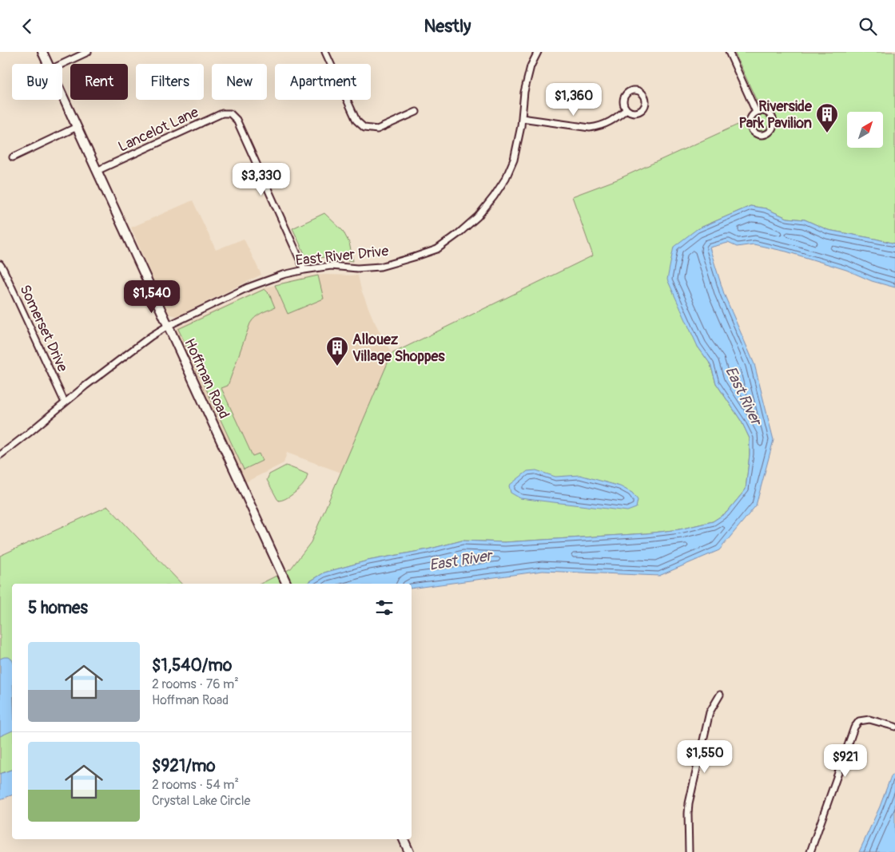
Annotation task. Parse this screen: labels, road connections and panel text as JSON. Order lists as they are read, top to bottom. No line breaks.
{"streets":{"street":["Lancelot Lane","East River Drive","Somerset Drive","Hoffman Road"]},"crossings":[["Lancelot Lane","East River Drive"],["Lancelot Lane","Hoffman Road"],["East River Drive","Somerset Drive"],["East River Drive","Hoffman Road"]],"water":["East River"],"places":{"building":["Riverside Park Pavilion","Allouez Village Shoppes"]},"north":"top right","page":{"header":"Nestly","chip":["Buy","Rent","Filters","New","Apartment"],"price":["$1,360","$3,330","$1,540","$1,550","$921"],"heading":"5 homes","list":[{"name":"$1,540/mo","note":"2 rooms · 76 m² · Hoffman Road"},{"name":"$921/mo","note":"2 rooms · 54 m² · Crystal Lake Circle"}]}}
